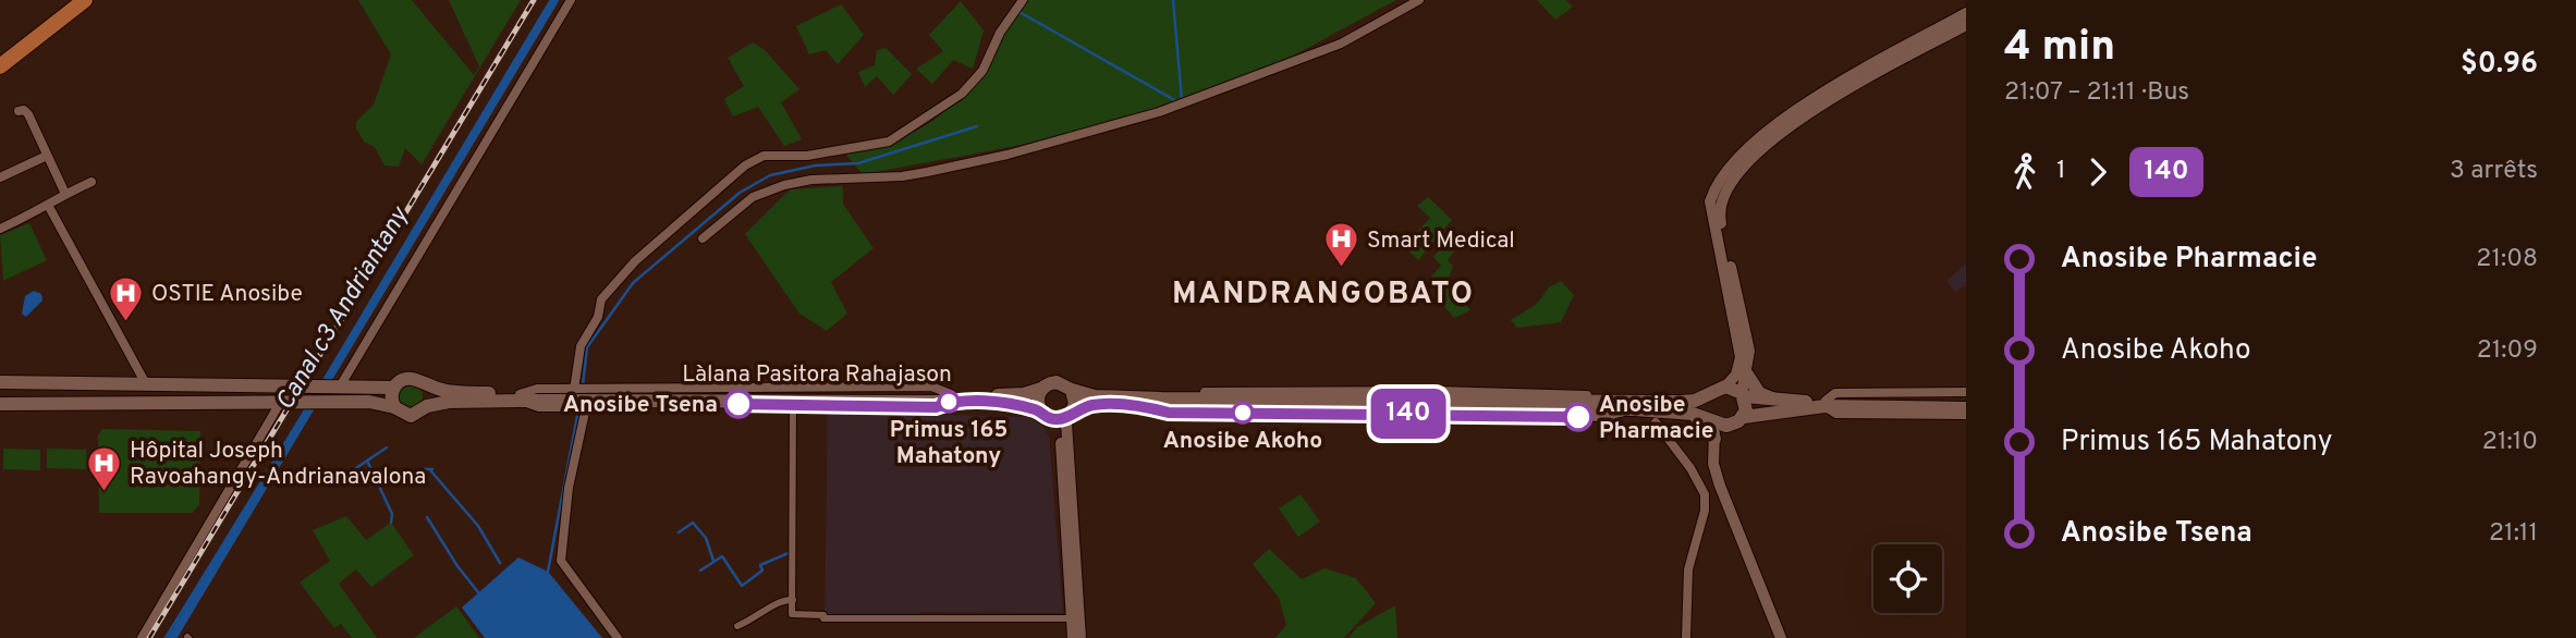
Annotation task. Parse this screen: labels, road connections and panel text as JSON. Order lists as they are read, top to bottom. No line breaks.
{"streets":{"main road":["Làlana Pasitora Rahajason"]},"districts":["MANDRANGOBATO"],"water":["Canal c3 Andriantany"],"places":{"hospital":["Smart Medical","OSTIE Anosibe","Hôpital Joseph Ravoahangy-Andrianavalona"],"other":["Primus 165 Mahatony","Anosibe Tsena","Anosibe Akoho","Anosibe Pharmacie"]},"lines":["bus line 140"],"page":{"on_map":"140","heading":["4 min","21:07 – 21:11 · Bus","$0.96"],"legs":["1","140","3 arrêts"],"list":[{"name":"Anosibe Pharmacie","value":"21:08"},{"name":"Anosibe Akoho","value":"21:09"},{"name":"Primus 165 Mahatony","value":"21:10"},{"name":"Anosibe Tsena","value":"21:11"}]}}
